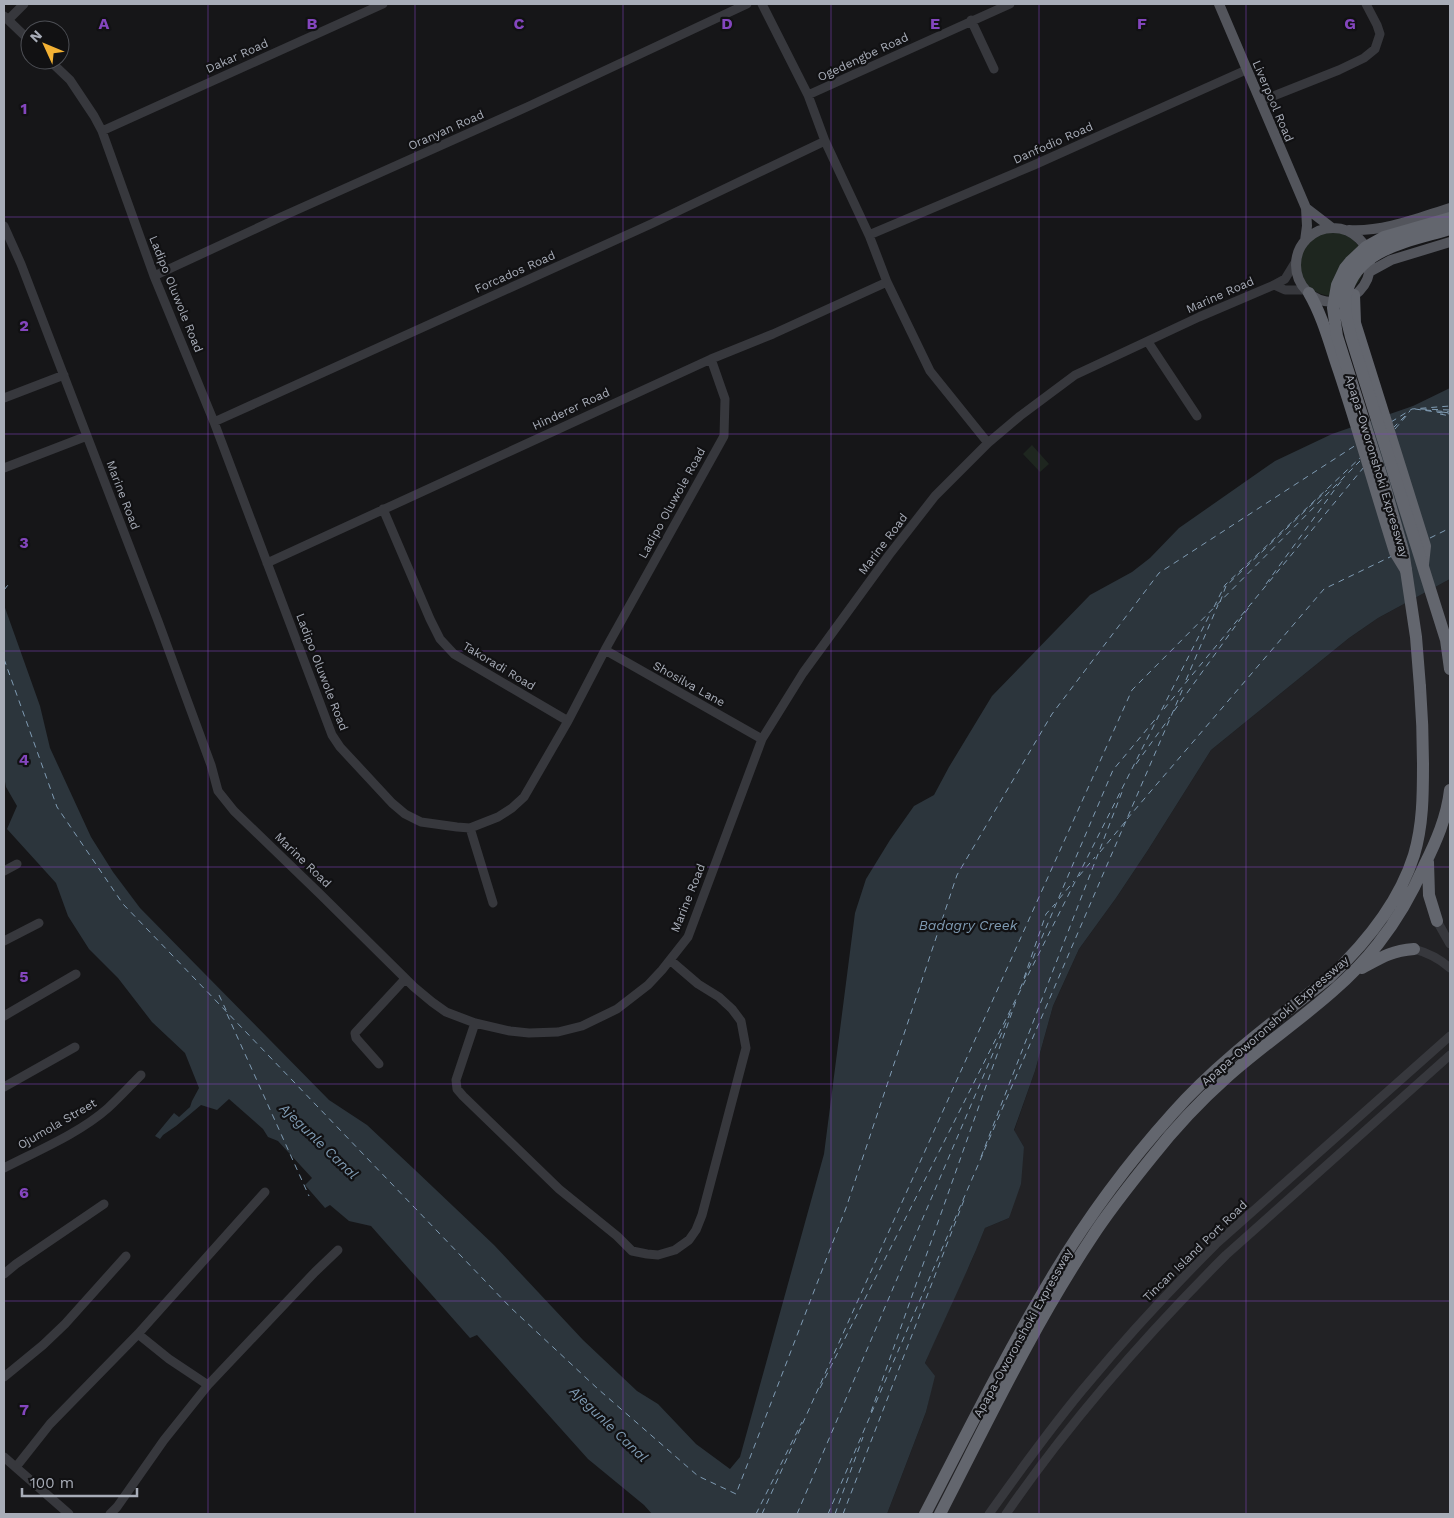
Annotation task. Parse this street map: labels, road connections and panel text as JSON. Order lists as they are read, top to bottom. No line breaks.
{"streets":{"highway":["Apapa-Oworonshoki Expressway"],"main road":["Liverpool Road"],"street":["Dakar Road","Ogedengbe Road","Oranyan Road","Danfodio Road","Forcados Road","Ladipo Oluwole Road","Marine Road","Hinderer Road","Takoradi Road","Shosilva Lane","Ojumola Street","Tincan Island Port Road"]},"crossings":[["Dakar Road","Ladipo Oluwole Road"],["Liverpool Road","Danfodio Road"],["Oranyan Road","Ladipo Oluwole Road"],["Forcados Road","Ladipo Oluwole Road"],["Ladipo Oluwole Road","Hinderer Road"],["Ladipo Oluwole Road","Takoradi Road"],["Ladipo Oluwole Road","Shosilva Lane"],["Marine Road","Shosilva Lane"],["Hinderer Road","Takoradi Road"]],"water":["Badagry Creek","Ajegunle Canal"],"scale_bar":"100 m","north":"top left","grid":{"columns":["A","B","C","D","E","F","G"],"rows":["1","2","3","4","5","6","7"]}}
